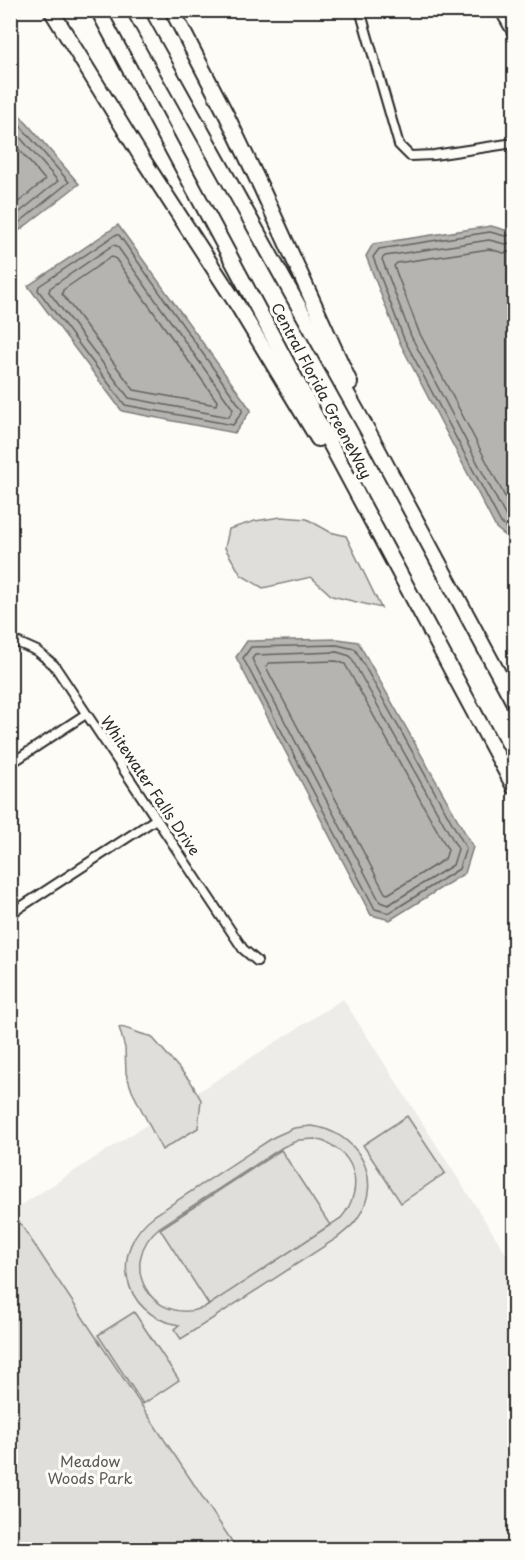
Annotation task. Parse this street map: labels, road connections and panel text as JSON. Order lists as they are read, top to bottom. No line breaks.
{"streets":{"highway":["Central Florida GreeneWay"],"street":["Whitewater Falls Drive"]},"parks":["Meadow Woods Park"]}
